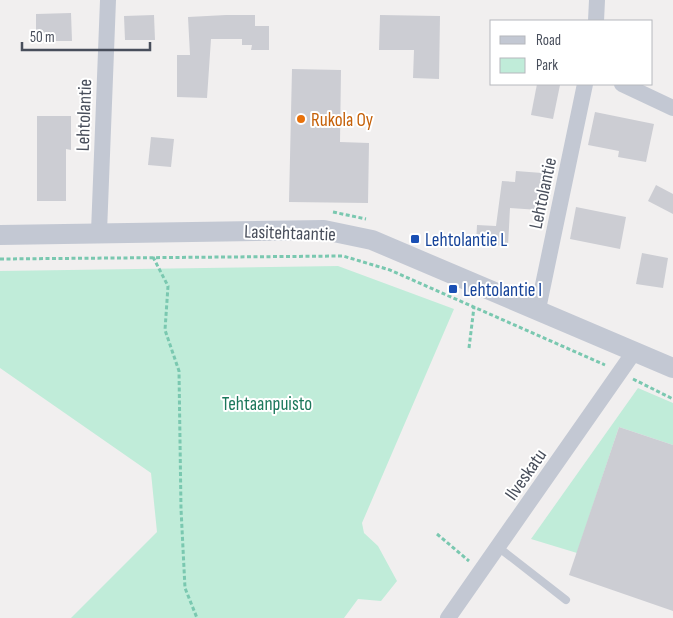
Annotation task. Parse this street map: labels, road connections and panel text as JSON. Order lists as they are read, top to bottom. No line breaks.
{"streets":{"street":["Lehtolantie","Lasitehtaantie","Ilveskatu"]},"crossings":[["Lehtolantie","Lasitehtaantie"],["Lasitehtaantie","Ilveskatu"]],"parks":["Tehtaanpuisto"],"places":{"other":["Rukola Oy"],"transit":["Lehtolantie L","Lehtolantie I"]},"legend":["Road","Park"],"scale_bar":"50 m"}
